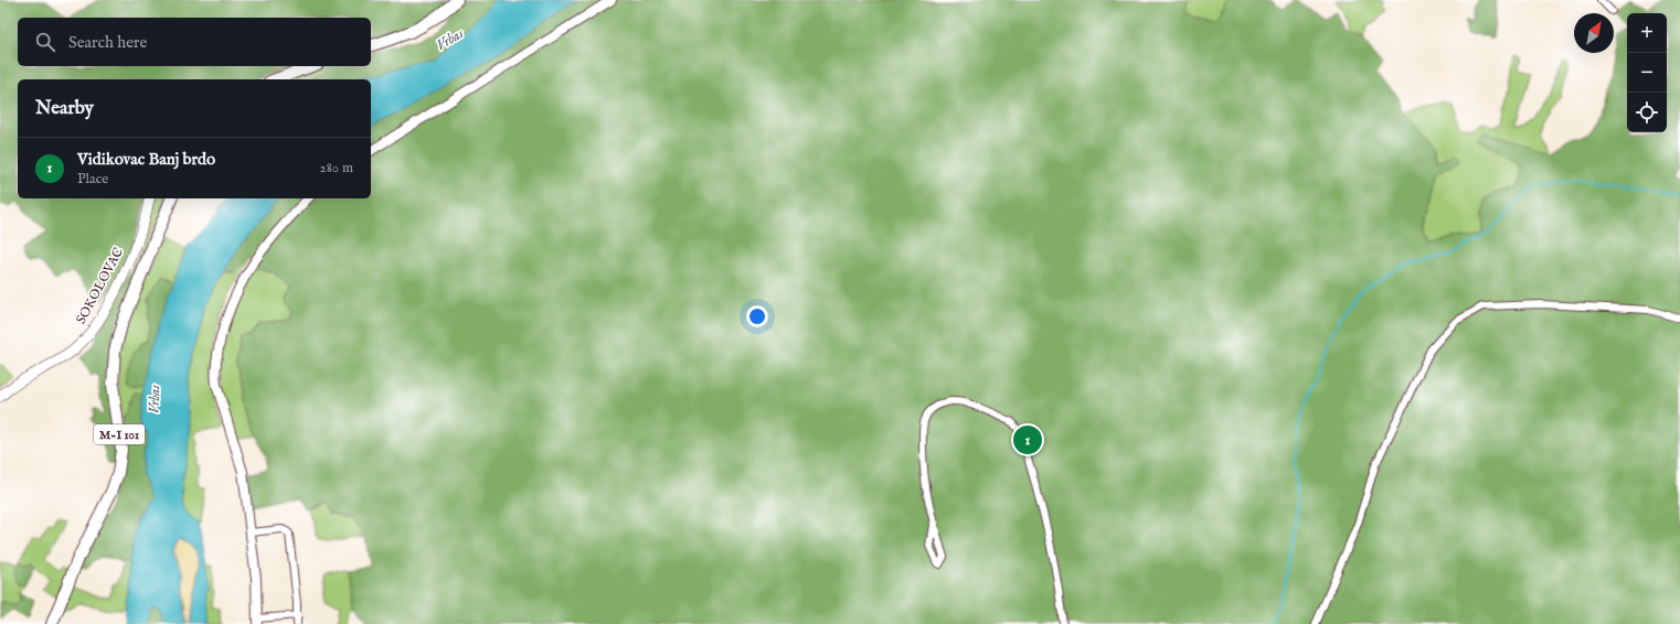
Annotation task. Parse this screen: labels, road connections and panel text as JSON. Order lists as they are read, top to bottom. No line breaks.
{"streets":{"main road":["SOKOLOVAC","M-I 101"]},"water":["Vrbas"],"north":"top right","page":{"map_buttons":["+","−"],"search":"Search here","heading":"Nearby","list":[{"mark":"1","name":"Vidikovac Banj brdo","note":"Place","value":"280 m"}],"pins":"1"}}
